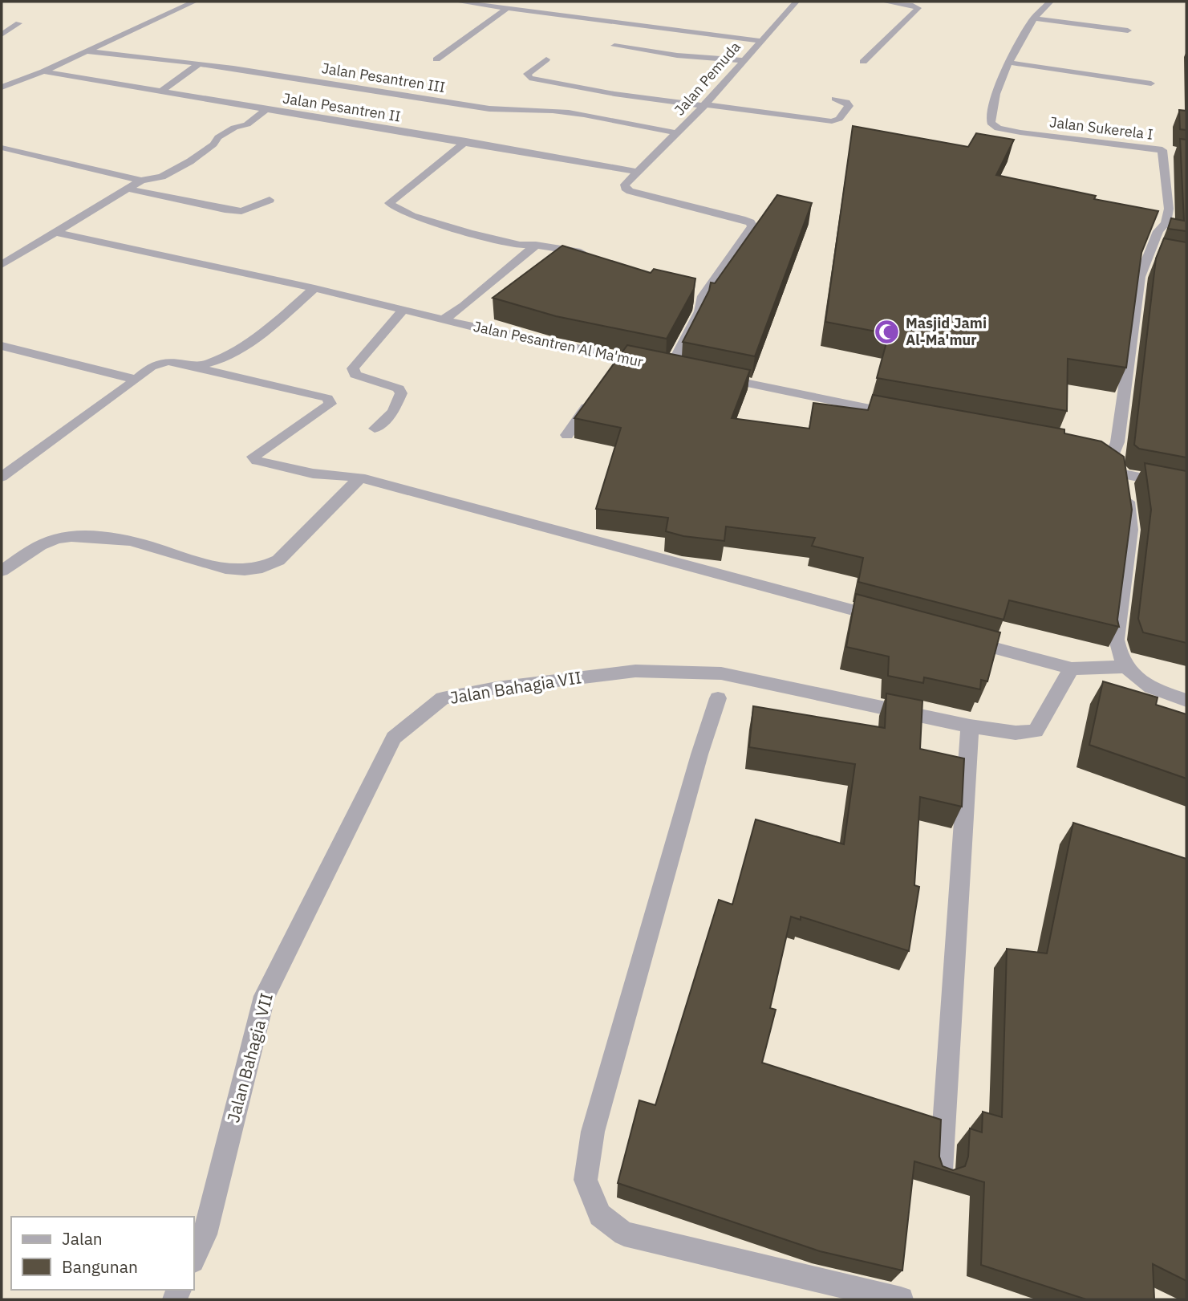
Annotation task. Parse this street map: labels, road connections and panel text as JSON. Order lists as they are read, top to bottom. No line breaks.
{"streets":{"street":["Jalan Pesantren III","Jalan Pemuda","Jalan Pesantren II","Jalan Sukerela I","Jalan Pesantren Al Ma'mur","Jalan Bahagia VII"]},"crossings":[["Jalan Pesantren III","Jalan Pemuda"],["Jalan Pemuda","Jalan Pesantren II"]],"places":{"mosque":["Masjid Jami Al-Ma'mur"]},"legend":["Jalan","Bangunan"]}
